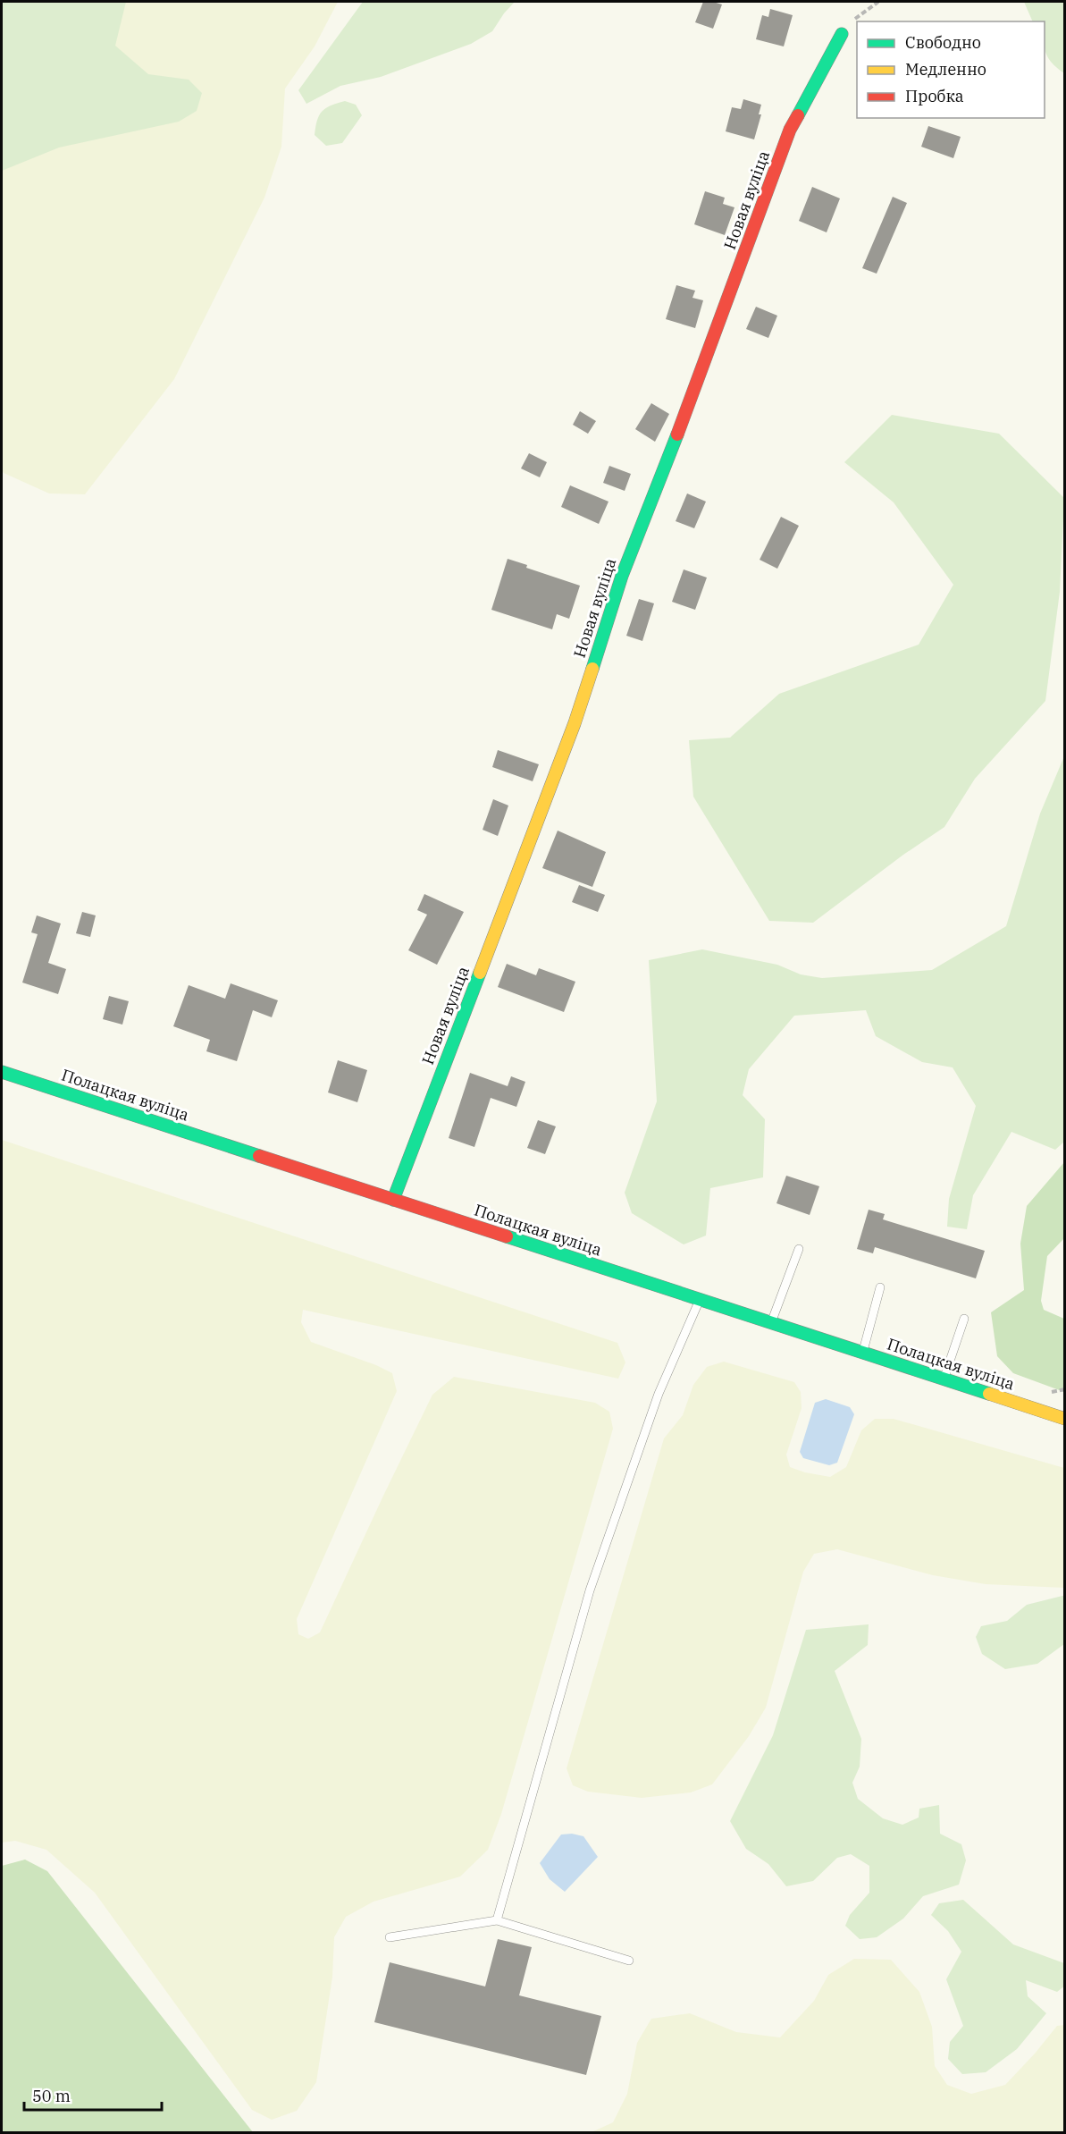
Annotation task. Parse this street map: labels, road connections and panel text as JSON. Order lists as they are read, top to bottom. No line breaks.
{"streets":{"street":["Новая вуліца","Полацкая вуліца"]},"crossings":[["Новая вуліца","Полацкая вуліца"]],"legend":["Свободно","Медленно","Пробка"],"scale_bar":"50 m"}
